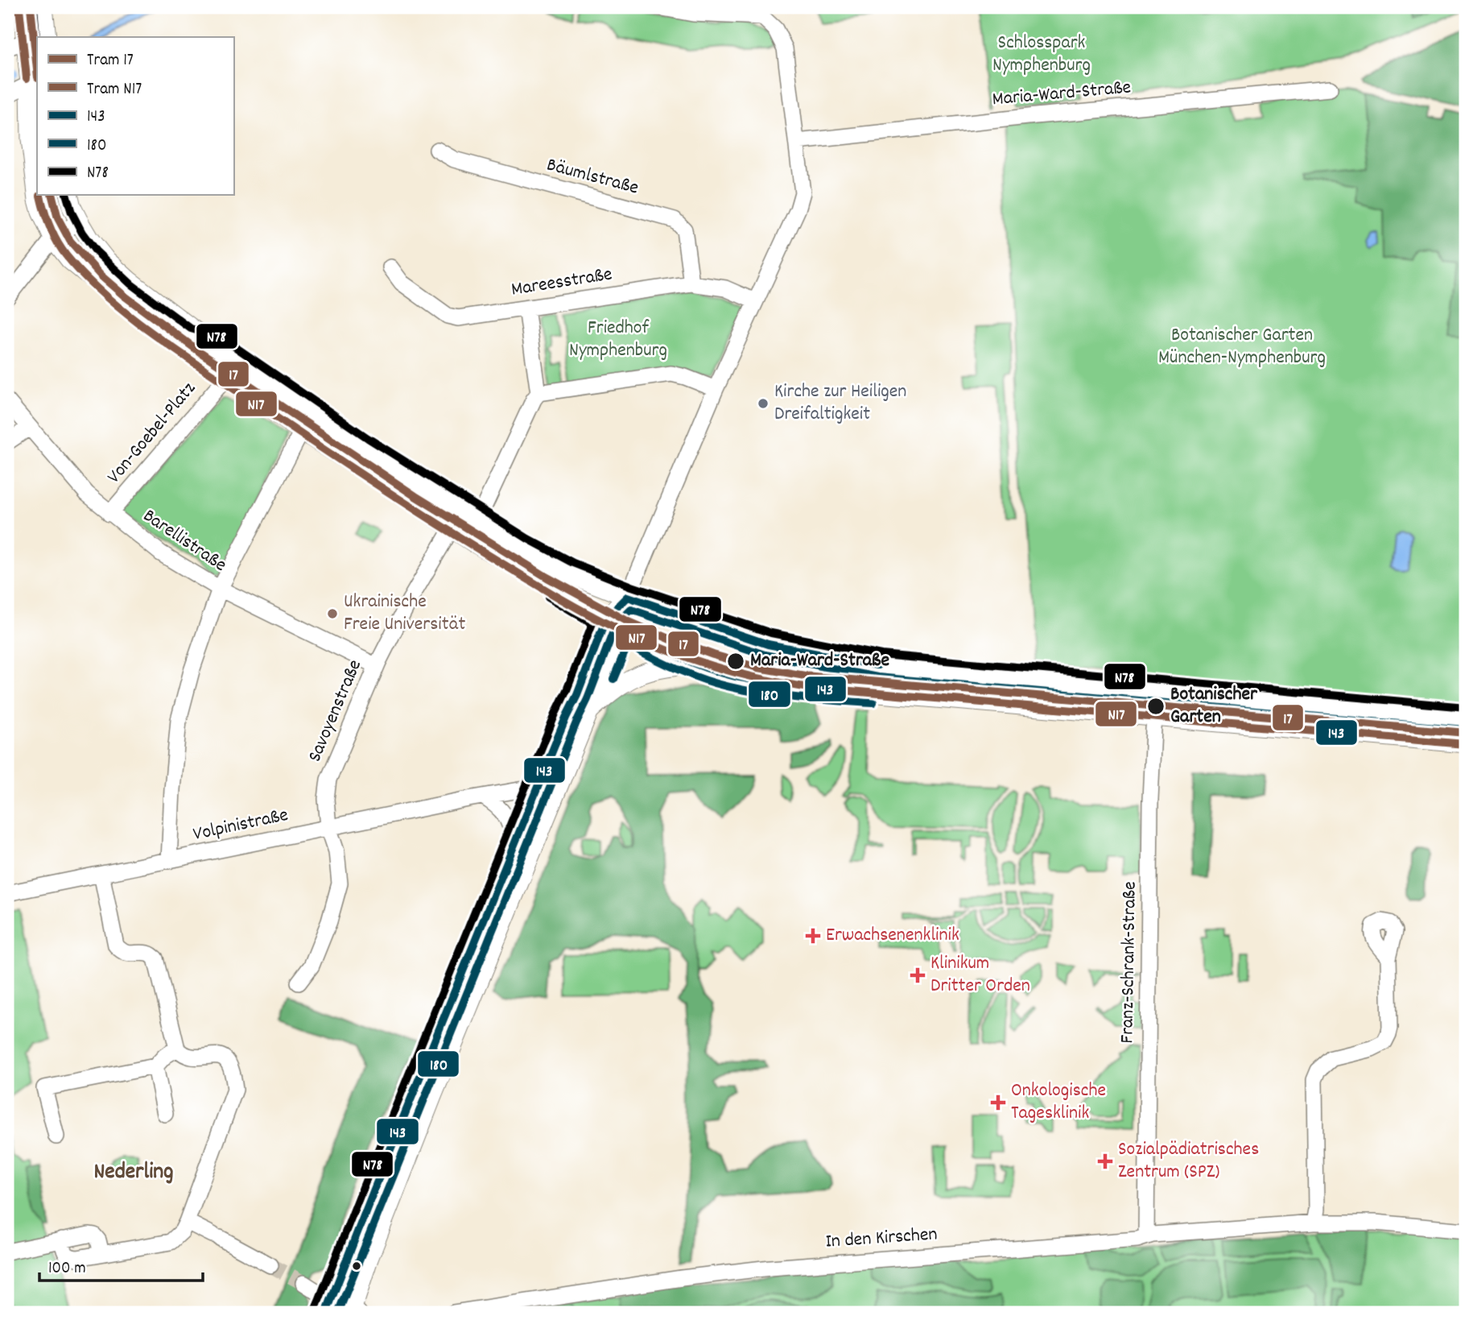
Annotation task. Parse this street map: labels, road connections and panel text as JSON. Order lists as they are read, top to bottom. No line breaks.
{"streets":{"street":["Maria-Ward-Straße","Bäumlstraße","Mareesstraße","Von-Goebel-Platz","Barellistraße","Savoyenstraße","Volpinistraße","Franz-Schrank-Straße","In den Kirschen"]},"crossings":[["Bäumlstraße","Mareesstraße"],["Von-Goebel-Platz","Barellistraße"],["Barellistraße","Savoyenstraße"],["Savoyenstraße","Volpinistraße"],["Franz-Schrank-Straße","In den Kirschen"]],"districts":["Nederling"],"parks":["Schlosspark Nymphenburg","Friedhof Nymphenburg","Botanischer Garten München-Nymphenburg"],"places":{"other":["Kirche zur Heiligen Dreifaltigkeit","Ukrainische Freie Universität","Maria-Ward-Straße","Botanischer Garten"],"health":["Erwachsenenklinik","Klinikum Dritter Orden","Onkologische Tagesklinik","Sozialpädiatrisches Zentrum (SPZ)"]},"lines":["tram line 17","transit line N78","tram line N17","transit line 143","transit line 180"],"legend":["Tram 17","Tram N17","143","180","N78"],"scale_bar":"100 m"}
